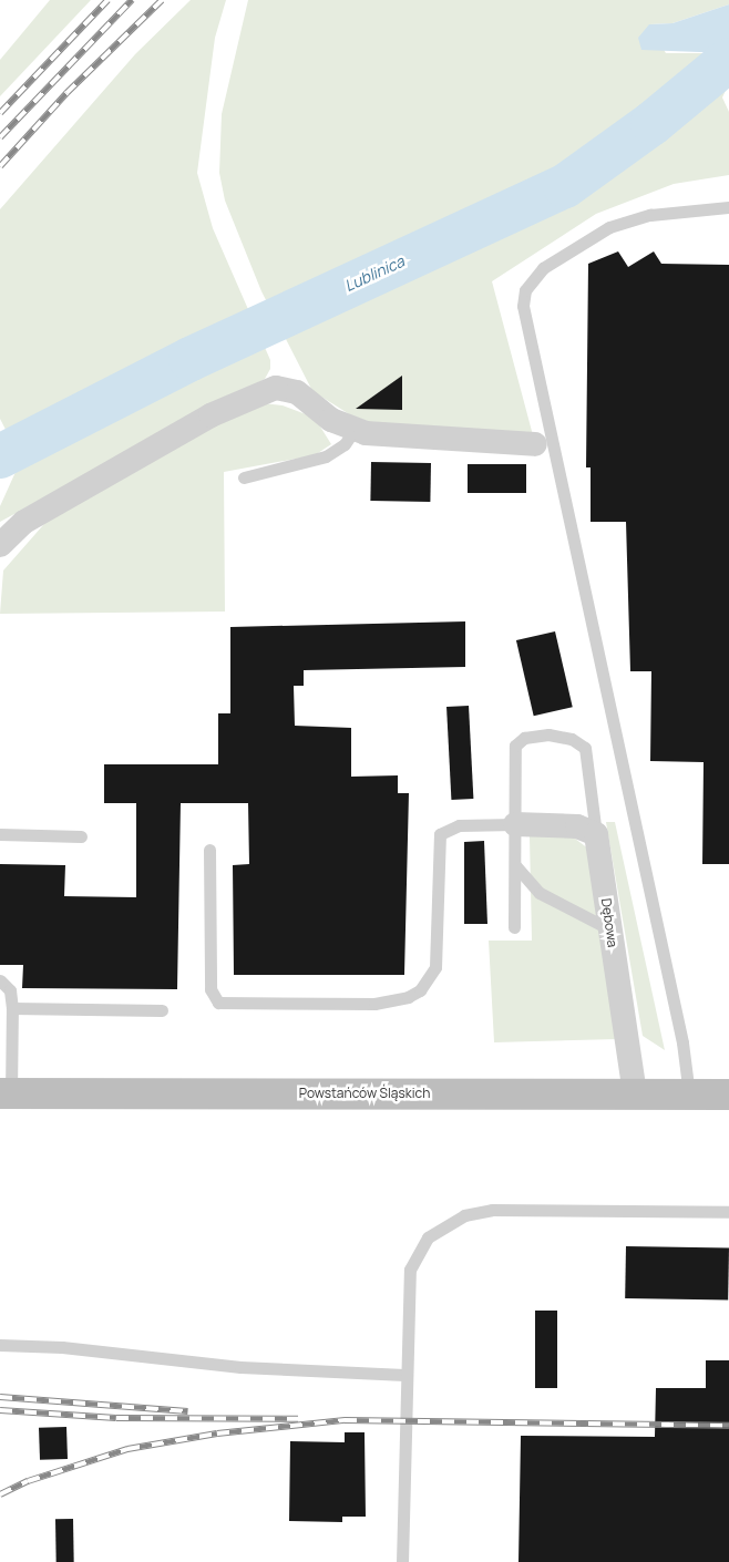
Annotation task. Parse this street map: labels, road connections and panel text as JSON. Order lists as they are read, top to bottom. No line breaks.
{"streets":{"main road":["Powstańców Śląskich"],"street":["Dębowa"]},"crossings":[["Dębowa","Powstańców Śląskich"]],"water":["Lublinica"]}
